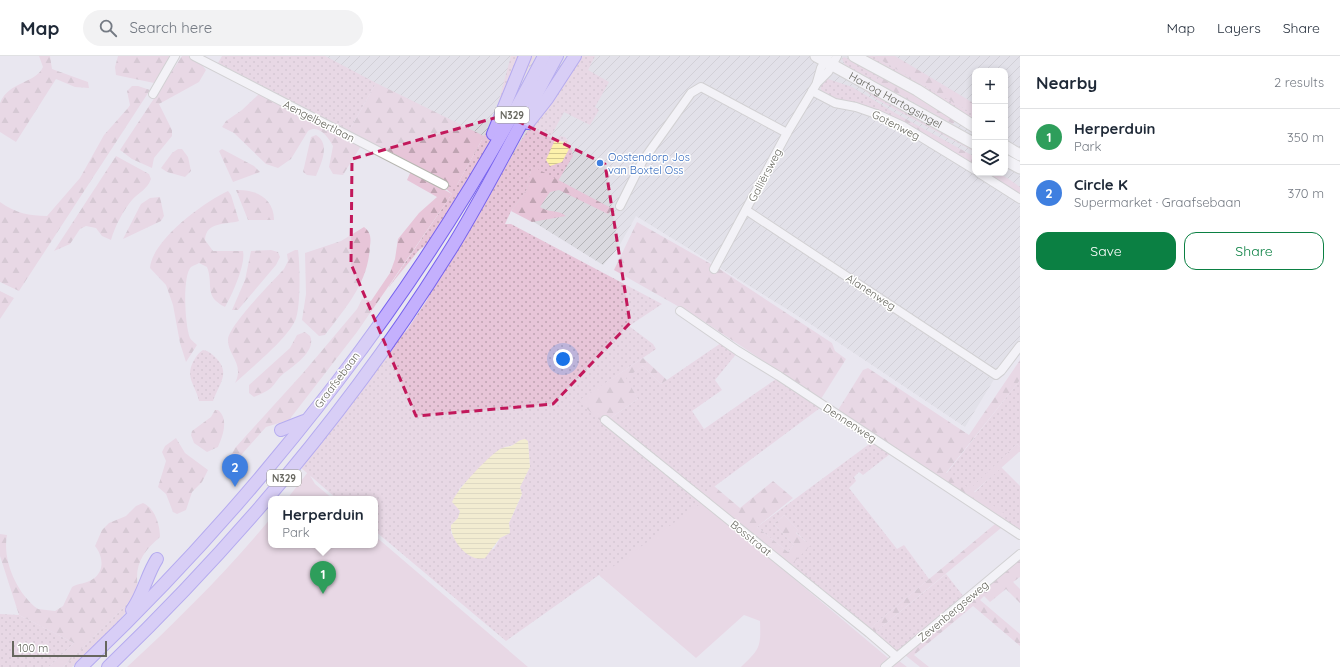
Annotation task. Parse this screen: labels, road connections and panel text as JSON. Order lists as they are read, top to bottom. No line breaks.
{"streets":{"main road":["N329","Graafsebaan"],"street":["Hartog Hartogsingel","Aengelbertlaan","Gotenweg","Galliërsweg","Alanenweg","Dennenweg","Bosstraat","Zevenbergseweg"]},"crossings":[["Hartog Hartogsingel","Galliërsweg"],["N329","Graafsebaan"],["Gotenweg","Galliërsweg"],["Galliërsweg","Alanenweg"],["Bosstraat","Zevenbergseweg"]],"places":["Oostendorp Jos van Boxtel Oss"],"scale_bar":"100 m","page":{"header":"Map","search":"Search here","nav":["Map","Layers","Share"],"heading":["Nearby","2 results"],"map_buttons":["+","−"],"list":[{"mark":"1","name":"Herperduin","note":"Park","value":"350 m"},{"mark":"2","name":"Circle K","note":"Supermarket · Graafsebaan","value":"370 m"}],"buttons":["Save","Share"],"pins":["2","1"],"popup":["Herperduin","Park"],"scale":"100 m"}}
